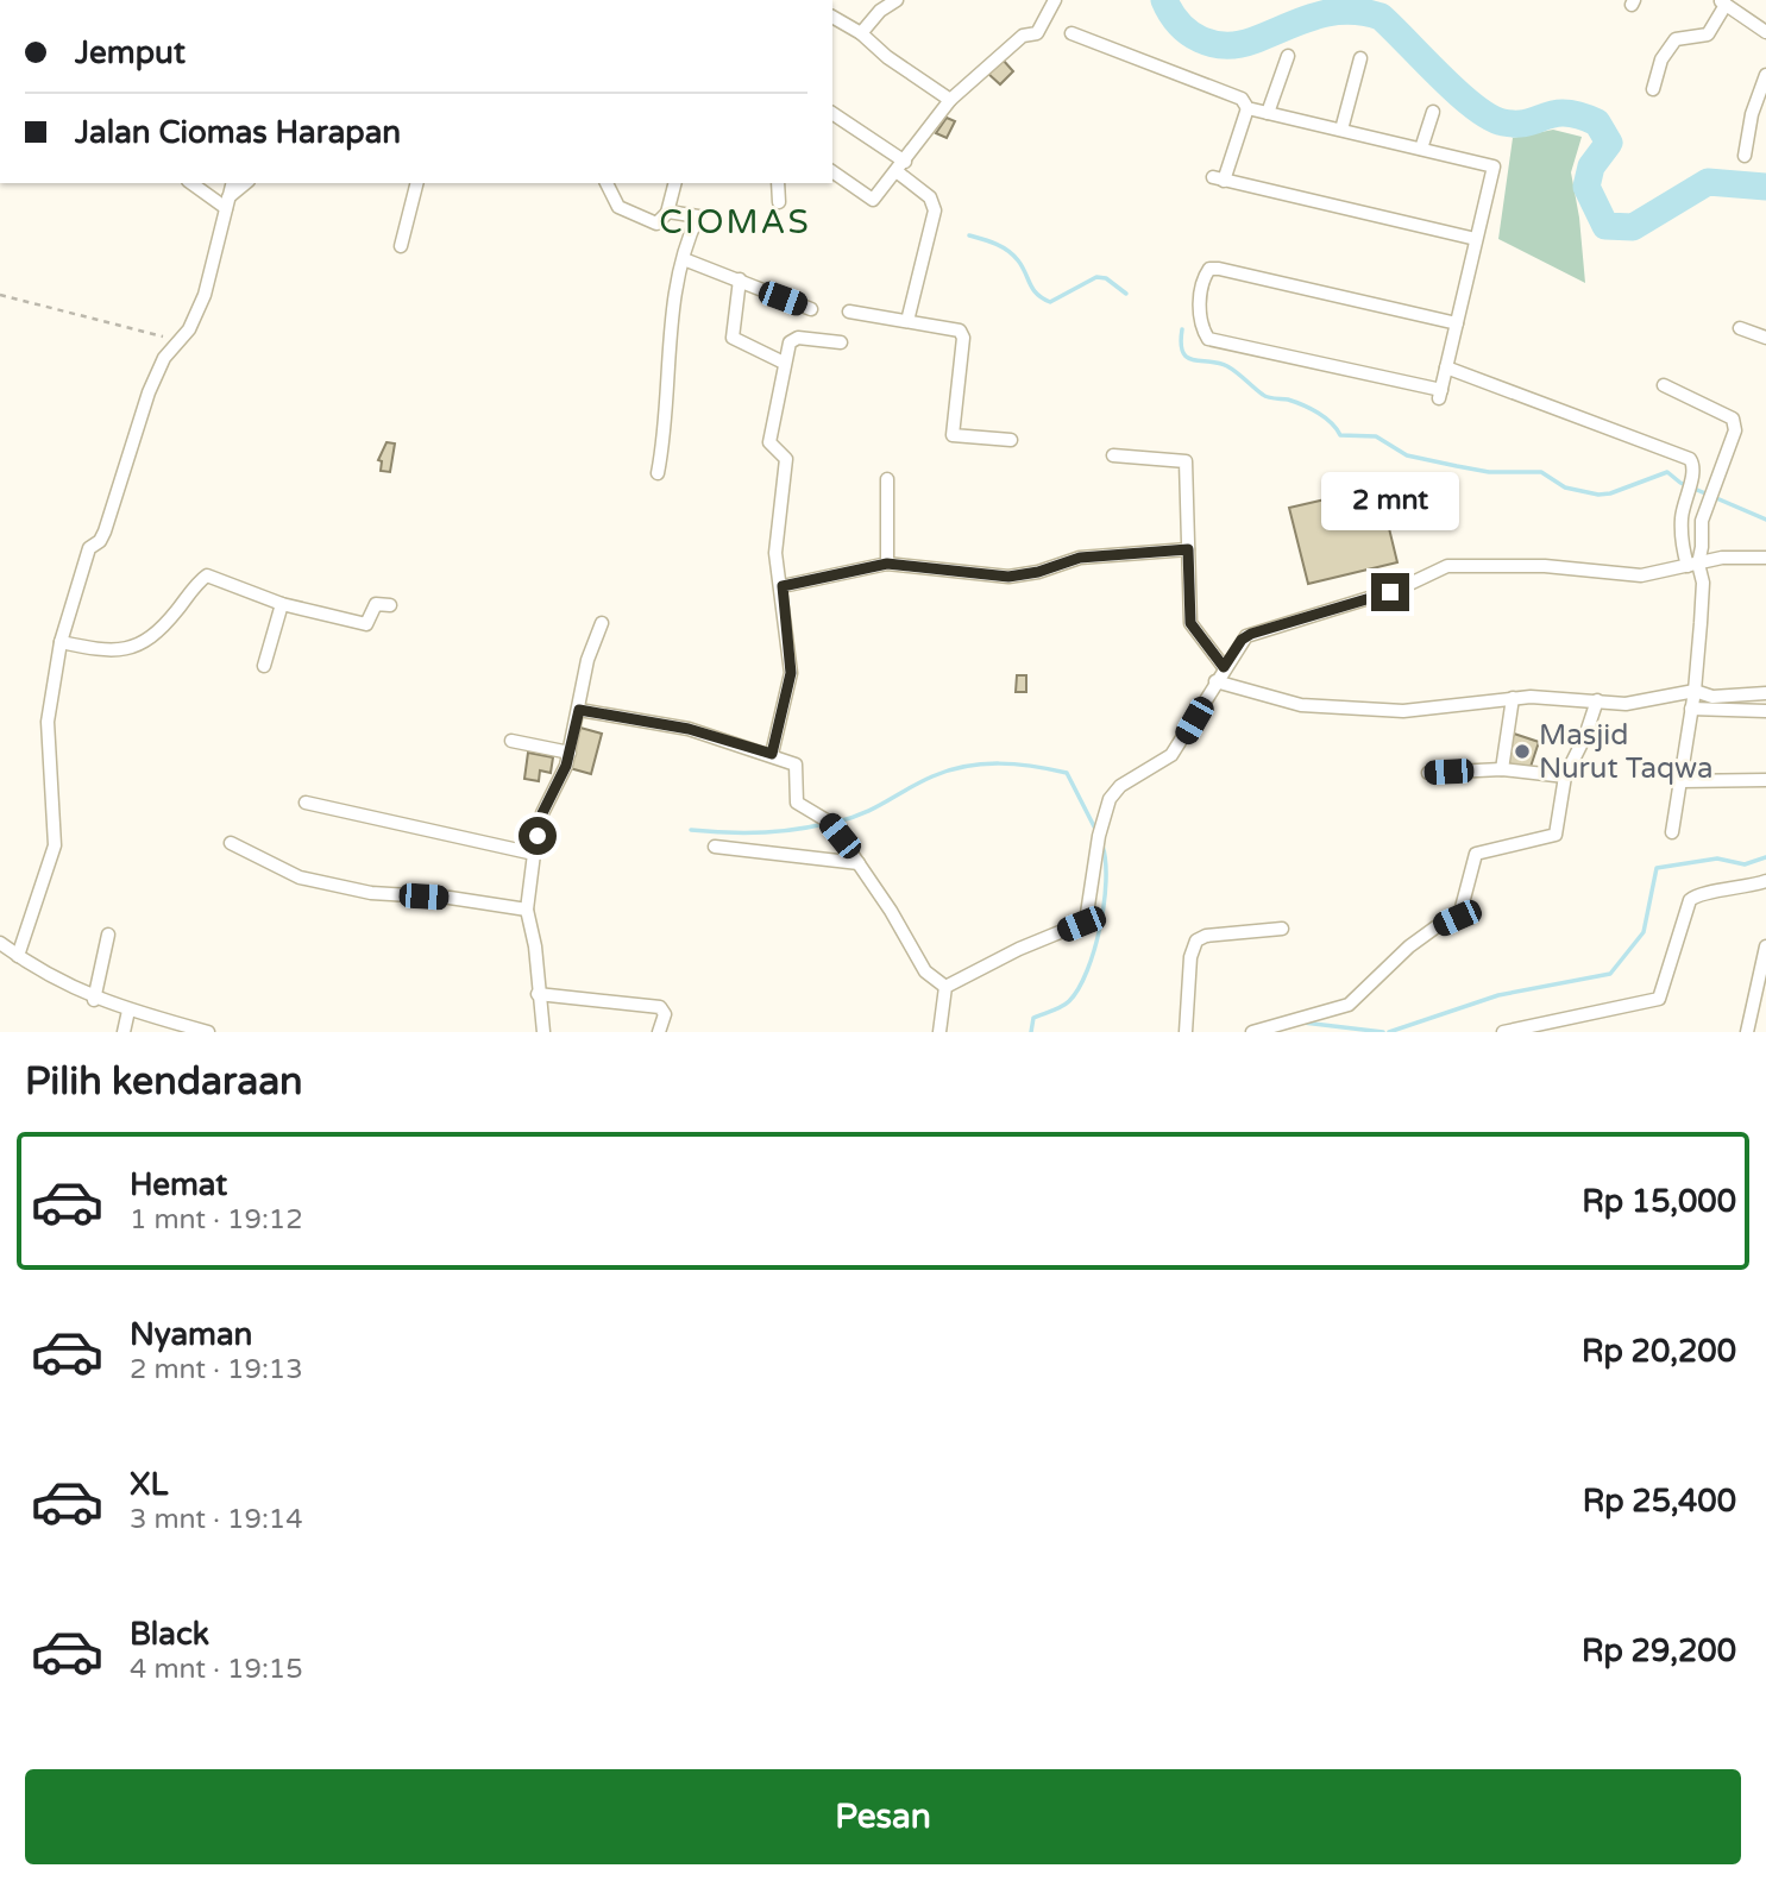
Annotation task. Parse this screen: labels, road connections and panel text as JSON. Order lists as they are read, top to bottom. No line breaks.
{"districts":["CIOMAS"],"places":["Masjid Nurut Taqwa"],"page":{"banner":["Jemput","Jalan Ciomas Harapan"],"bubble":"2 mnt","heading":"Pilih kendaraan","list":[{"name":"Hemat","note":"1 mnt · 19:12","value":"Rp 15,000"},{"name":"Nyaman","note":"2 mnt · 19:13","value":"Rp 20,200"},{"name":"XL","note":"3 mnt · 19:14","value":"Rp 25,400"},{"name":"Black","note":"4 mnt · 19:15","value":"Rp 29,200"}],"buttons":"Pesan"}}
